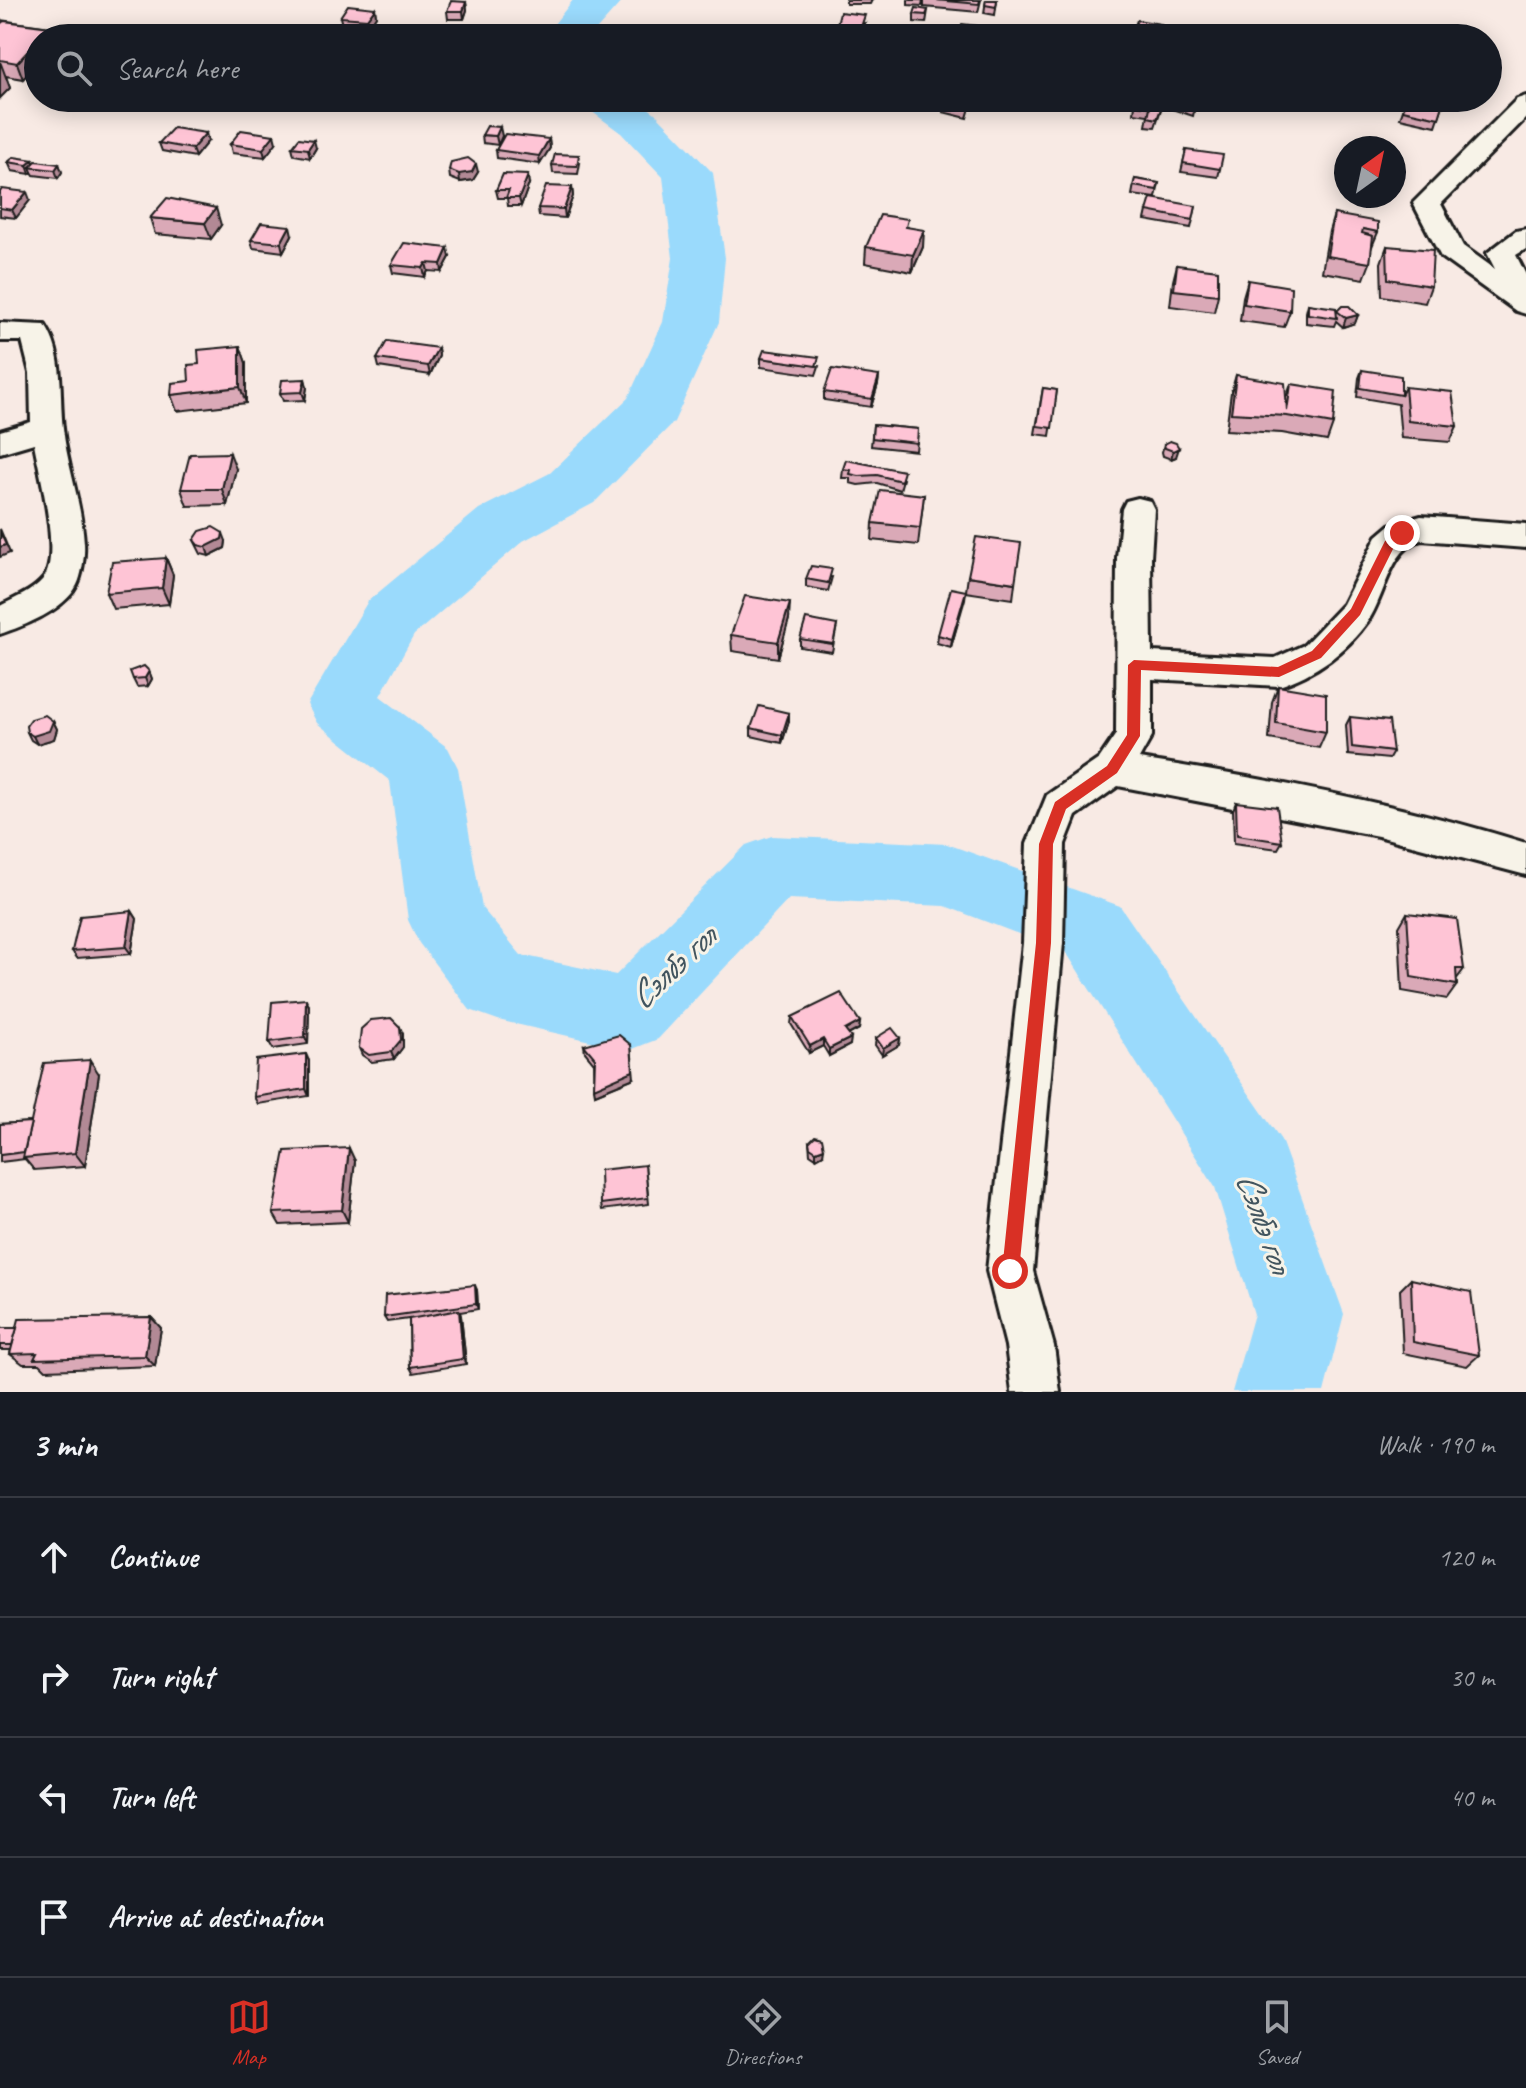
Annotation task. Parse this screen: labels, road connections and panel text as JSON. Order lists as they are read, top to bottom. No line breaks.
{"water":["Сэлбэ гол"],"north":"top right","page":{"search":"Search here","heading":["3 min","Walk · 190 m"],"list":[["Continue","120 m"],["Turn right","30 m"],["Turn left","40 m"],"Arrive at destination"],"nav":["Map","Directions","Saved"]}}
